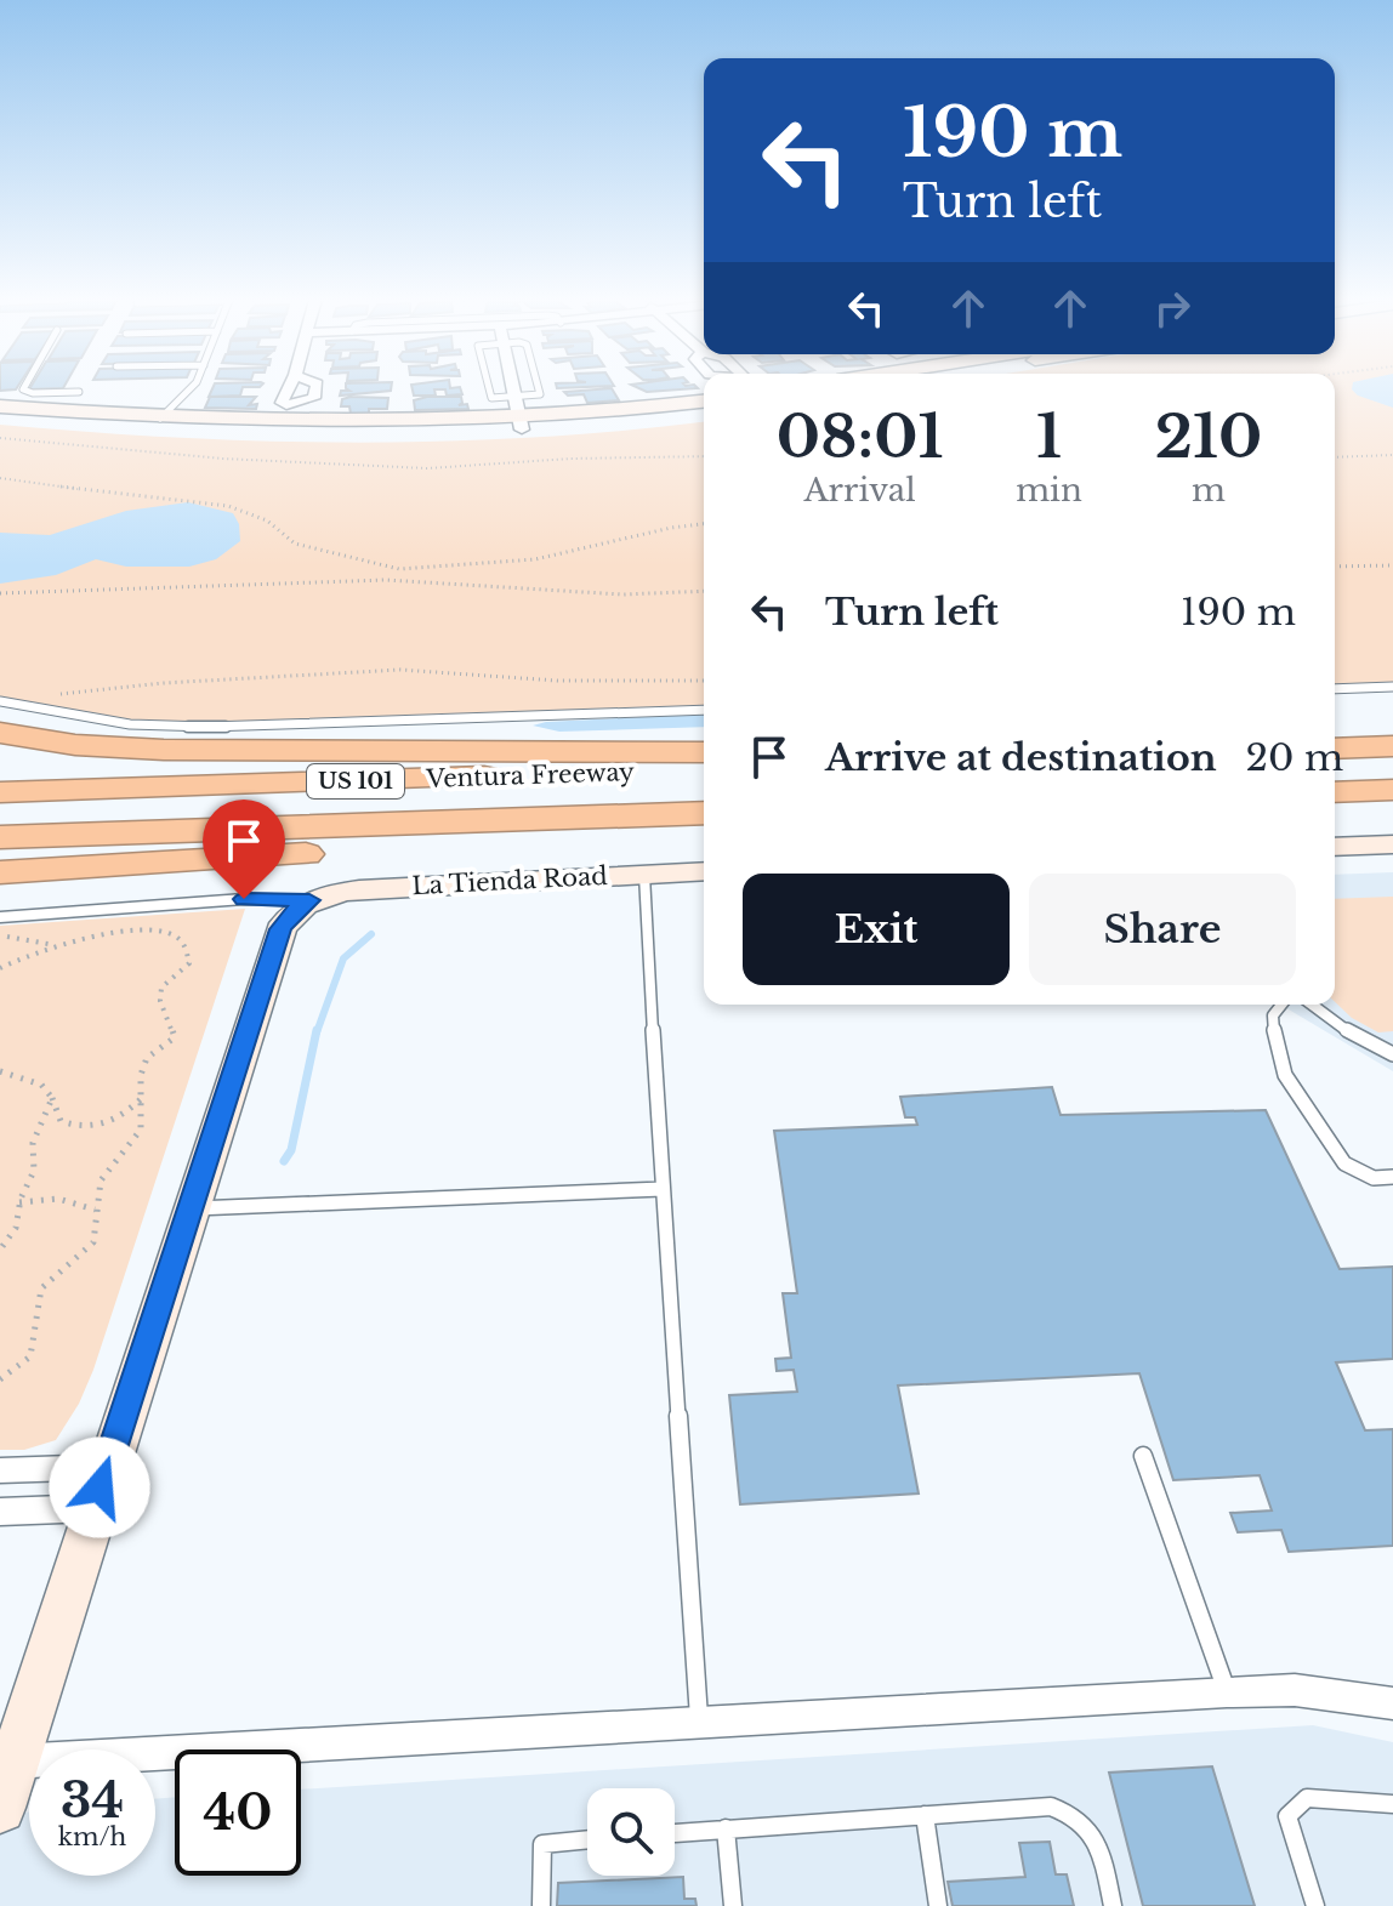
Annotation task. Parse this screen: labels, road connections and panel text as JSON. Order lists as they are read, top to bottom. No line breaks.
{"streets":{"highway":["Ventura Freeway","US 101"],"main road":["La Tienda Road"]},"page":{"turn":["190 m","Turn left"],"eta":["08:01","Arrival","1","min","210","m"],"list":[{"name":"Turn left","value":"190 m"},{"name":"Arrive at destination","value":"20 m"}],"buttons":["Exit","Share"],"speed":"34 km/h","limit":"40"}}
